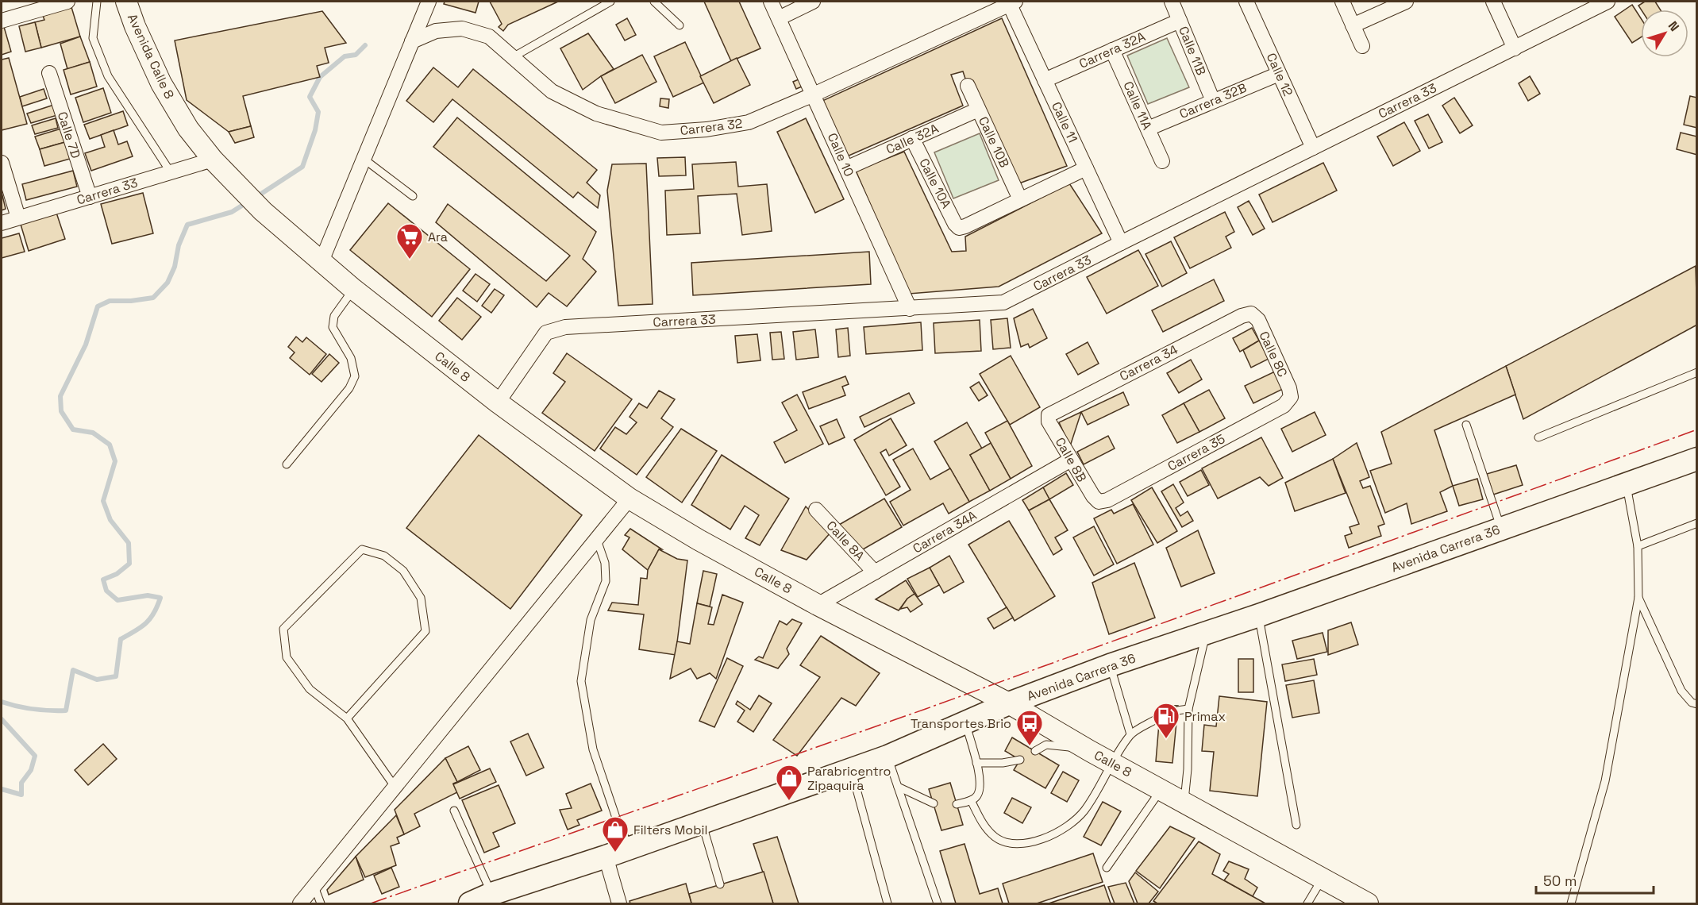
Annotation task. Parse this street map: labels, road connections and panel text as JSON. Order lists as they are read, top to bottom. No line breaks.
{"streets":{"main road":["Avenida Calle 8","Calle 8","Avenida Carrera 36"],"street":["Carrera 32A","Calle 11B","Calle 12","Carrera 32B","Carrera 33","Calle 11A","Calle 11","Carrera 32","Calle 7D","Calle 32A","Calle 10B","Calle 10","Calle 10A","Calle 8C","Carrera 34","Carrera 35","Calle 8B","Carrera 34A","Calle 8A"]},"crossings":[["Carrera 32A","Calle 11B"],["Carrera 32A","Calle 11A"],["Carrera 32A","Calle 11"],["Calle 11B","Carrera 32B"],["Avenida Calle 8","Carrera 33"],["Avenida Calle 8","Calle 8"],["Calle 12","Carrera 32B"],["Calle 12","Carrera 33"],["Carrera 32B","Calle 11A"],["Carrera 33","Calle 11"],["Carrera 33","Calle 7D"],["Carrera 33","Calle 10"],["Carrera 33","Calle 8"],["Calle 11","Carrera 32"],["Carrera 32","Calle 10"],["Calle 32A","Calle 10B"],["Calle 32A","Calle 10"],["Calle 32A","Calle 10A"],["Calle 10B","Calle 10A"],["Calle 8C","Carrera 34"],["Calle 8C","Carrera 35"],["Carrera 34","Calle 8B"],["Calle 8","Carrera 34A"],["Calle 8","Avenida Carrera 36"],["Carrera 35","Calle 8B"],["Calle 8B","Carrera 34A"],["Carrera 34A","Calle 8A"]],"places":{"supermarket":["Ara"],"fuel station":["Primax"],"bus stop":["Transportes Brio"],"shop":["Parabricentro Zipaquira","Filters Mobil"]},"scale_bar":"50 m","north":"top right"}
